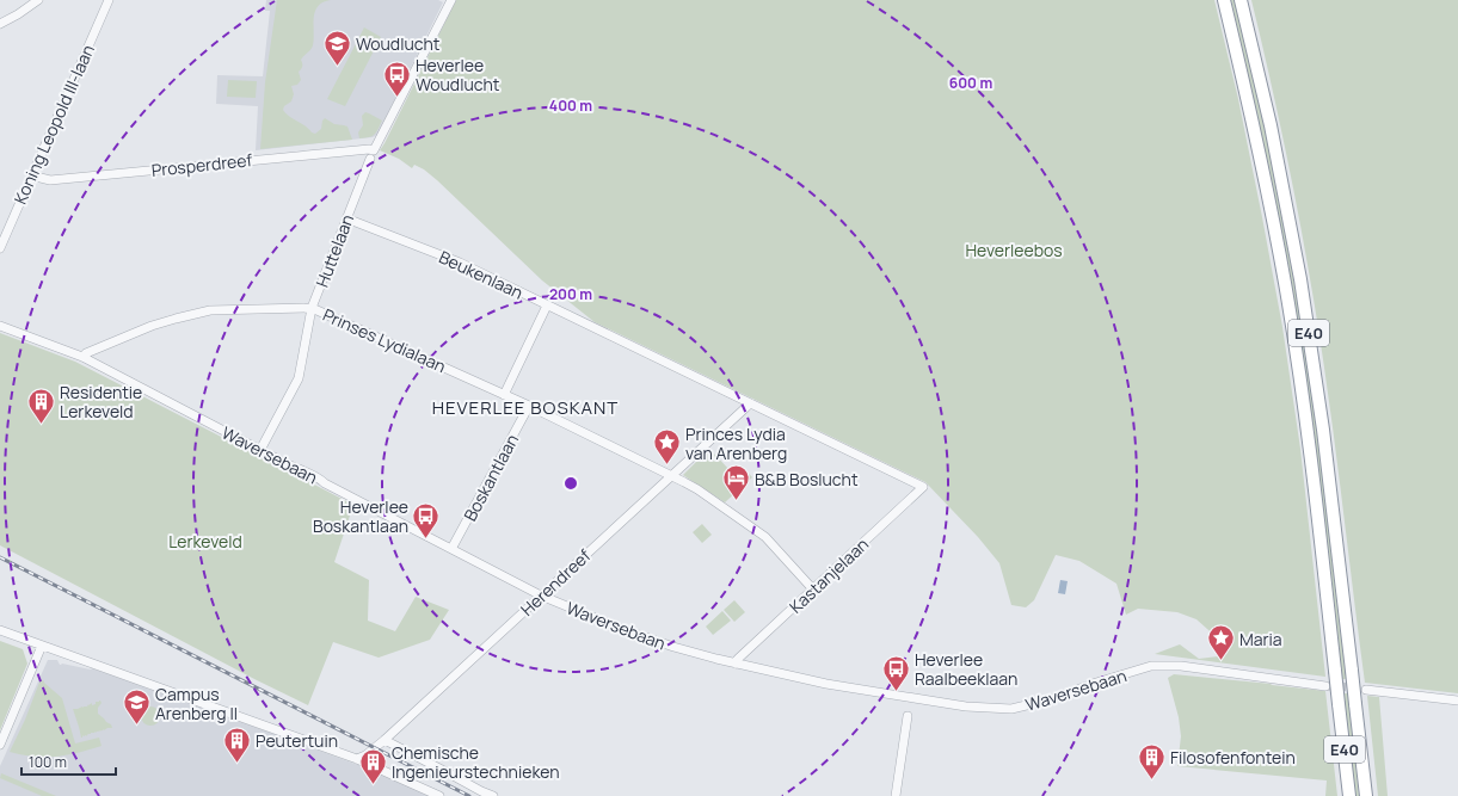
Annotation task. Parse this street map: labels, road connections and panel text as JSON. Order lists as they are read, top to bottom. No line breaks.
{"streets":{"highway":["E40"],"street":["Koning Leopold III-laan","Prosperdreef","Huttelaan","Beukenlaan","Prinses Lydialaan","Waversebaan","Boskantlaan","Kastanjelaan","Herendreef"]},"crossings":[["Koning Leopold III-laan","Prosperdreef"],["Prosperdreef","Huttelaan"],["Huttelaan","Beukenlaan"],["Huttelaan","Prinses Lydialaan"],["Huttelaan","Waversebaan"],["Beukenlaan","Kastanjelaan"],["Beukenlaan","Herendreef"],["Prinses Lydialaan","Waversebaan"],["Prinses Lydialaan","Boskantlaan"],["Prinses Lydialaan","Kastanjelaan"],["Prinses Lydialaan","Herendreef"],["Waversebaan","Boskantlaan"],["Waversebaan","Kastanjelaan"],["Waversebaan","Herendreef"]],"districts":["HEVERLEE BOSKANT"],"parks":["Heverleebos","Lerkeveld"],"places":{"school or university":["Woudlucht","Campus Arenberg II"],"bus stop":["Heverlee Woudlucht","Heverlee Boskantlaan","Heverlee Raalbeeklaan"],"building":["Residentie Lerkeveld","Peutertuin","Filosofenfontein","Chemische Ingenieurstechnieken"],"place":["Princes Lydia van Arenberg","Maria"],"hotel":["B&B Boslucht"]},"scale_bar":"100 m","rings":["600 m","400 m","200 m"]}
